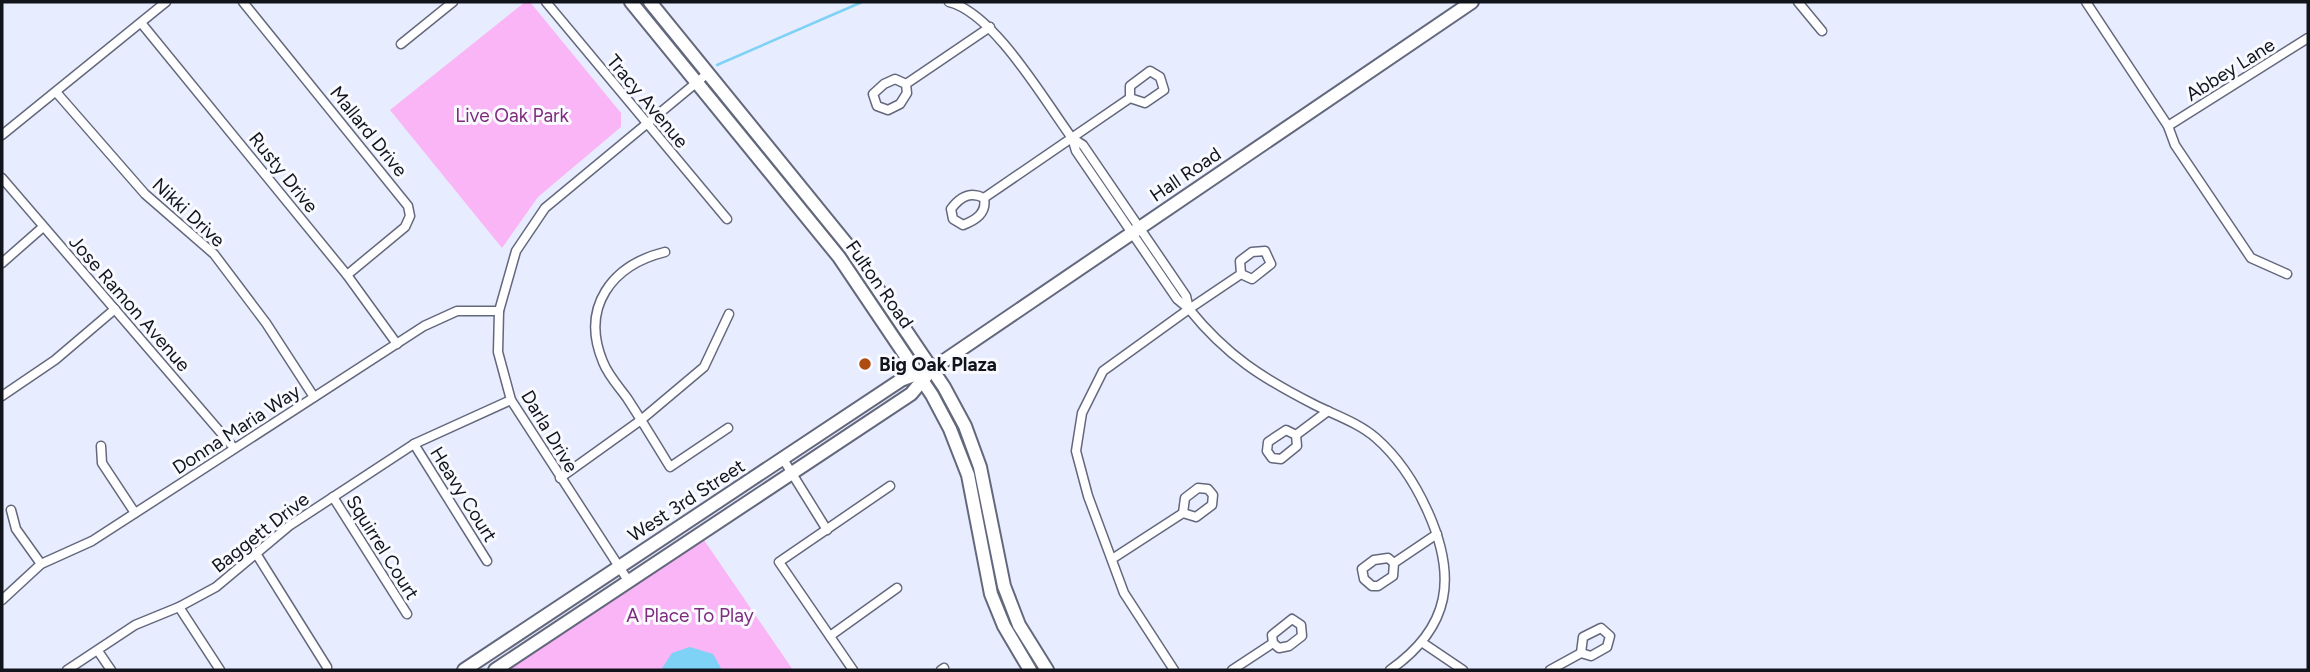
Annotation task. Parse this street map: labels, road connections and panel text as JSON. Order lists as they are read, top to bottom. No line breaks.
{"streets":{"main road":["Hall Road","Fulton Road","West 3rd Street"],"street":["Abbey Lane","Tracy Avenue","Mallard Drive","Rusty Drive","Nikki Drive","Jose Ramon Avenue","Donna Maria Way","Darla Drive","Heavy Court","Baggett Drive","Squirrel Court"]},"crossings":[["Tracy Avenue","Darla Drive"],["Mallard Drive","Rusty Drive"],["Rusty Drive","Donna Maria Way"],["Hall Road","Fulton Road"],["Hall Road","West 3rd Street"],["Nikki Drive","Donna Maria Way"],["Fulton Road","Darla Drive"],["Fulton Road","West 3rd Street"],["Jose Ramon Avenue","Donna Maria Way"],["Donna Maria Way","Darla Drive"],["Darla Drive","West 3rd Street"],["Darla Drive","Baggett Drive"],["Heavy Court","Baggett Drive"],["Baggett Drive","Squirrel Court"]],"parks":["Live Oak Park","A Place To Play"],"places":["Big Oak Plaza"]}
